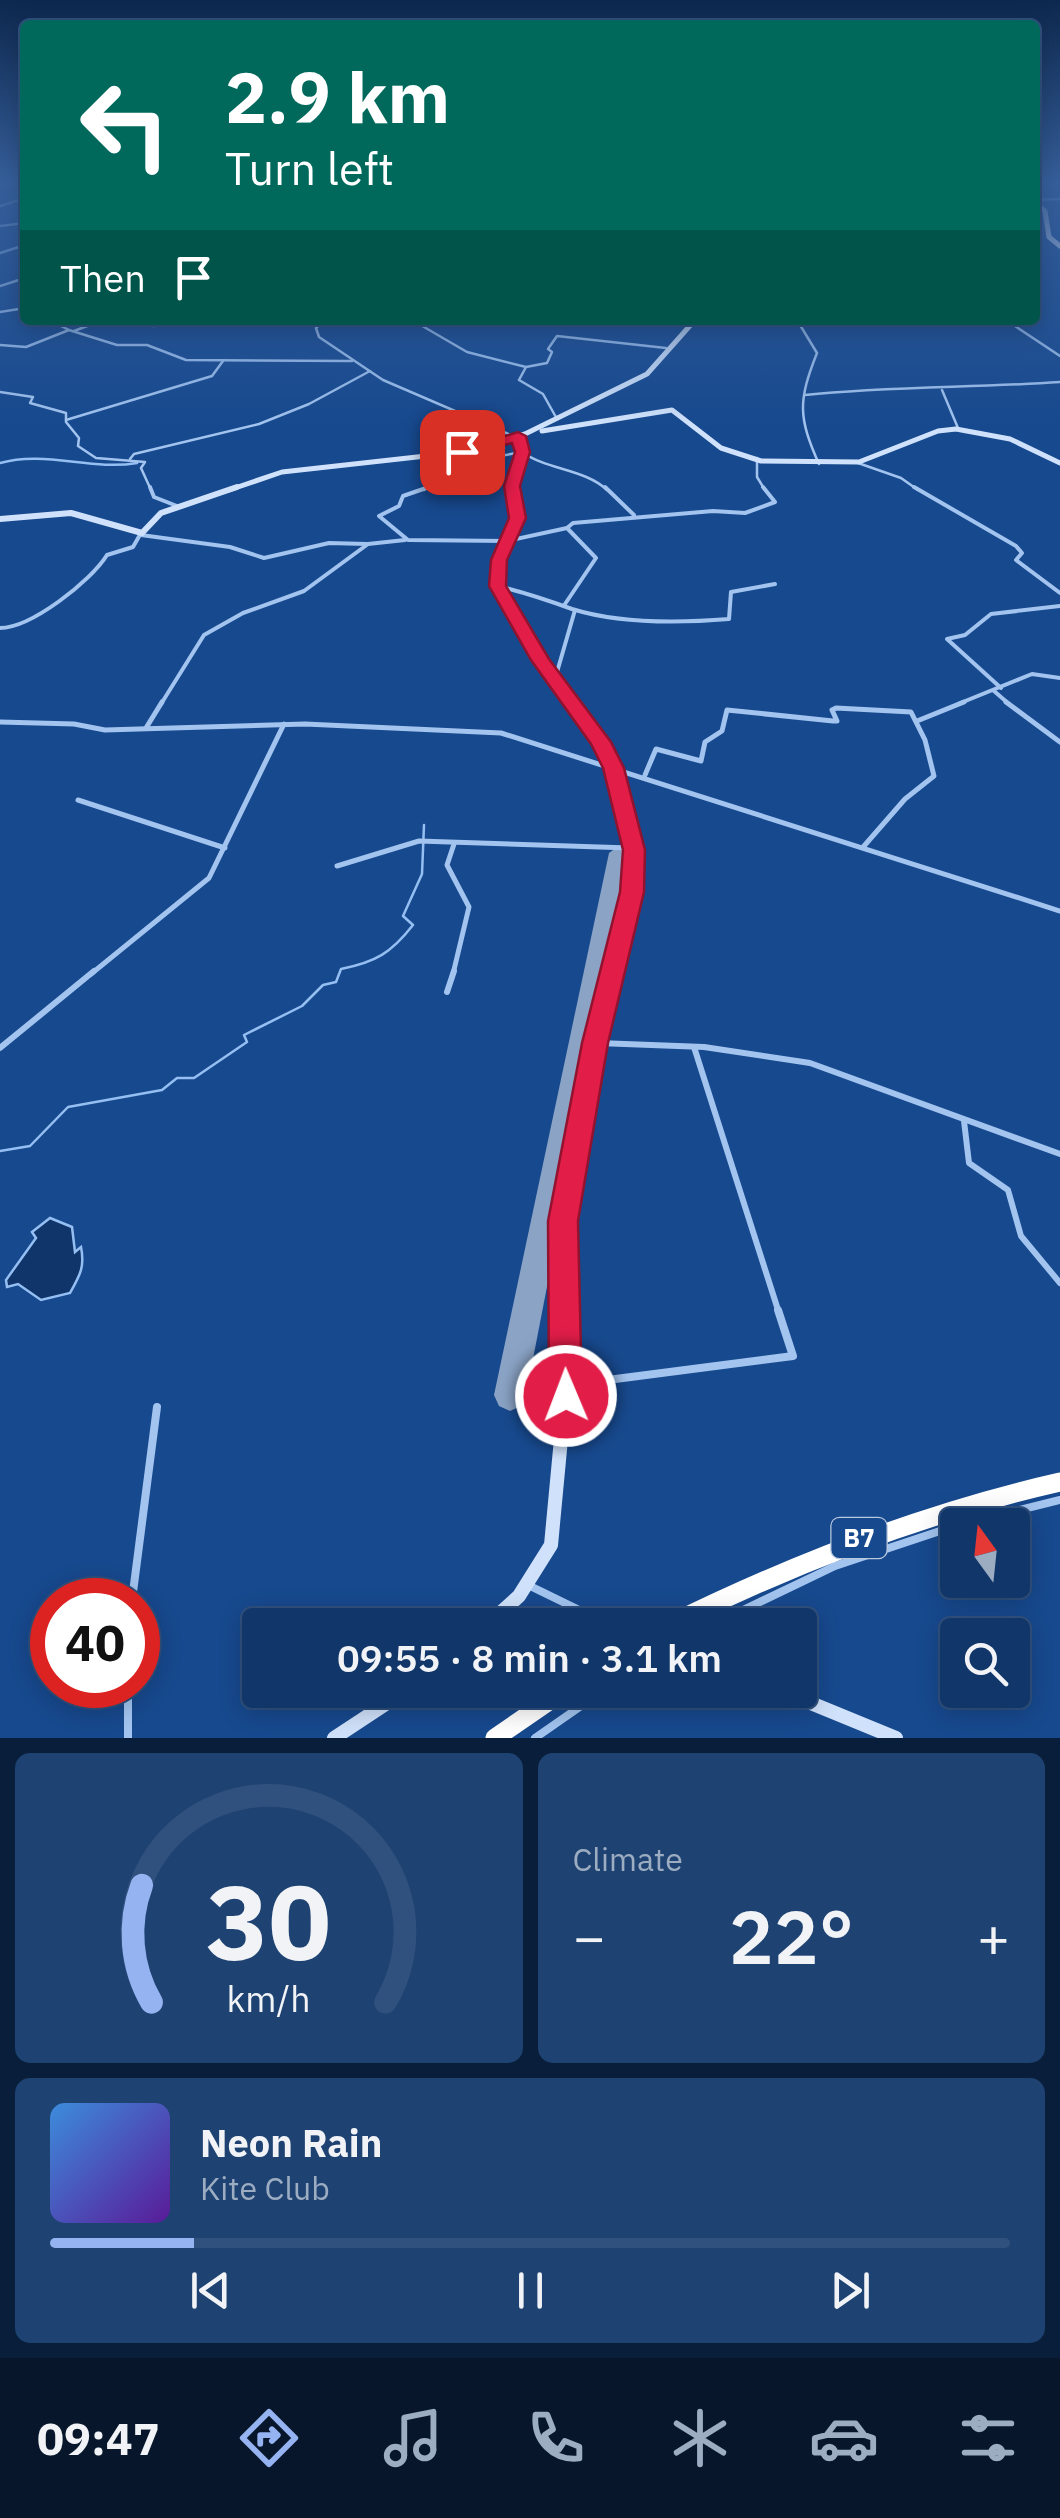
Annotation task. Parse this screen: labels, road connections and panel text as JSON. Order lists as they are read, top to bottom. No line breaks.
{"streets":{"highway":["B7"]},"north":"top","page":{"turn":["2.9 km","Turn left"],"then":"Then","limit":"40","trip":"09:55 · 8 min · 3.1 km","tile":"Climate","heat":["−","22°","+"],"song":["Neon Rain","Kite Club"],"tabs":"09:47","gauge":["30","km/h"]}}
